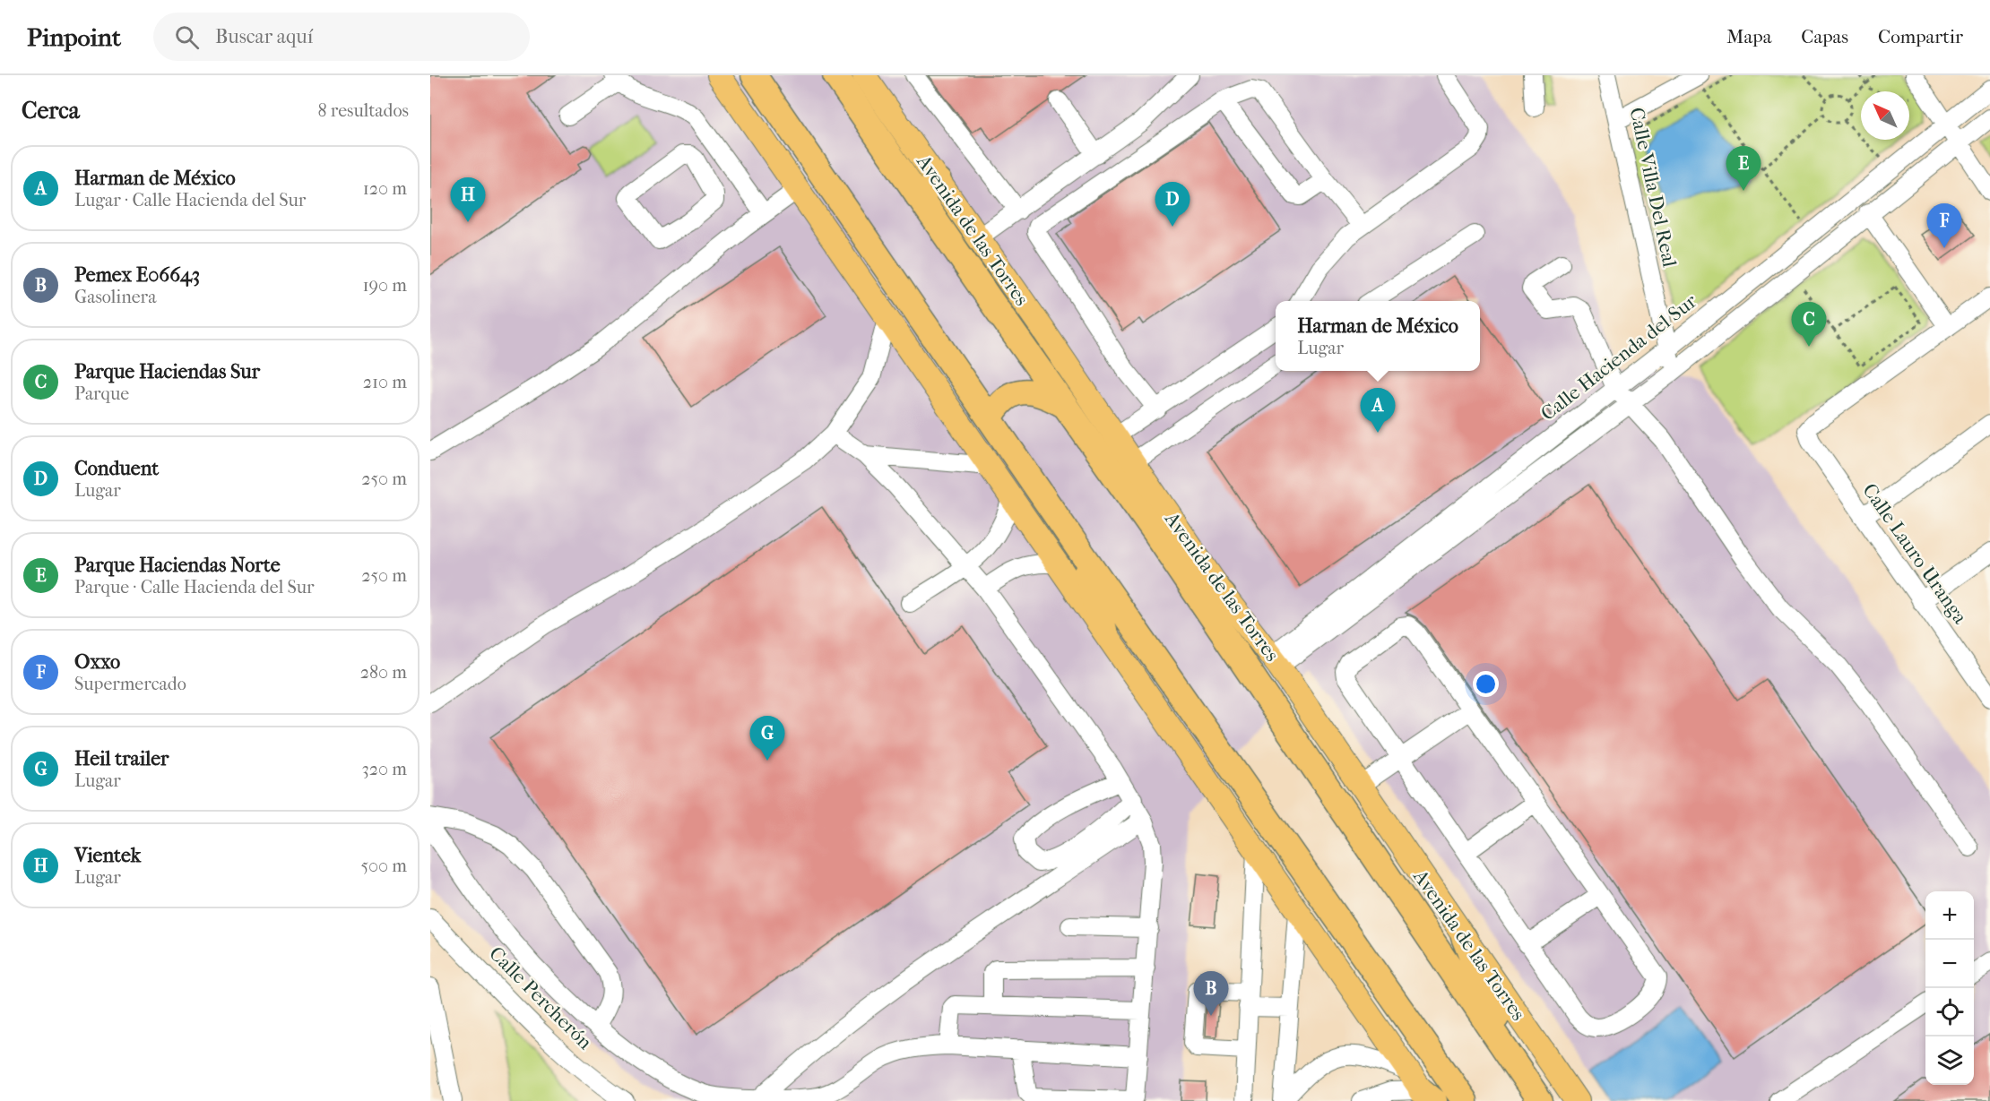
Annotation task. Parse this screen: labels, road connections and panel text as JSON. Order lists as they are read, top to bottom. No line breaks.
{"streets":{"highway":["Avenida de las Torres"],"street":["Calle Villa Del Real","Calle Hacienda del Sur","Calle Lauro Uranga","Calle Percherón"]},"crossings":[["Calle Villa Del Real","Calle Hacienda del Sur"],["Avenida de las Torres","Calle Hacienda del Sur"]],"north":"top left","page":{"header":"Pinpoint","search":"Buscar aquí","nav":["Mapa","Capas","Compartir"],"heading":["Cerca","8 resultados"],"list":[{"mark":"A","name":"Harman de México","note":"Lugar · Calle Hacienda del Sur","value":"120 m"},{"mark":"B","name":"Pemex E06643","note":"Gasolinera","value":"190 m"},{"mark":"C","name":"Parque Haciendas Sur","note":"Parque","value":"210 m"},{"mark":"D","name":"Conduent","note":"Lugar","value":"250 m"},{"mark":"E","name":"Parque Haciendas Norte","note":"Parque · Calle Hacienda del Sur","value":"250 m"},{"mark":"F","name":"Oxxo","note":"Supermercado","value":"280 m"},{"mark":"G","name":"Heil trailer","note":"Lugar","value":"320 m"},{"mark":"H","name":"Vientek","note":"Lugar","value":"500 m"}],"pins":["E","H","D","F","C","A","G","B"],"popup":["Harman de México","Lugar"],"map_buttons":["+","−"]}}
